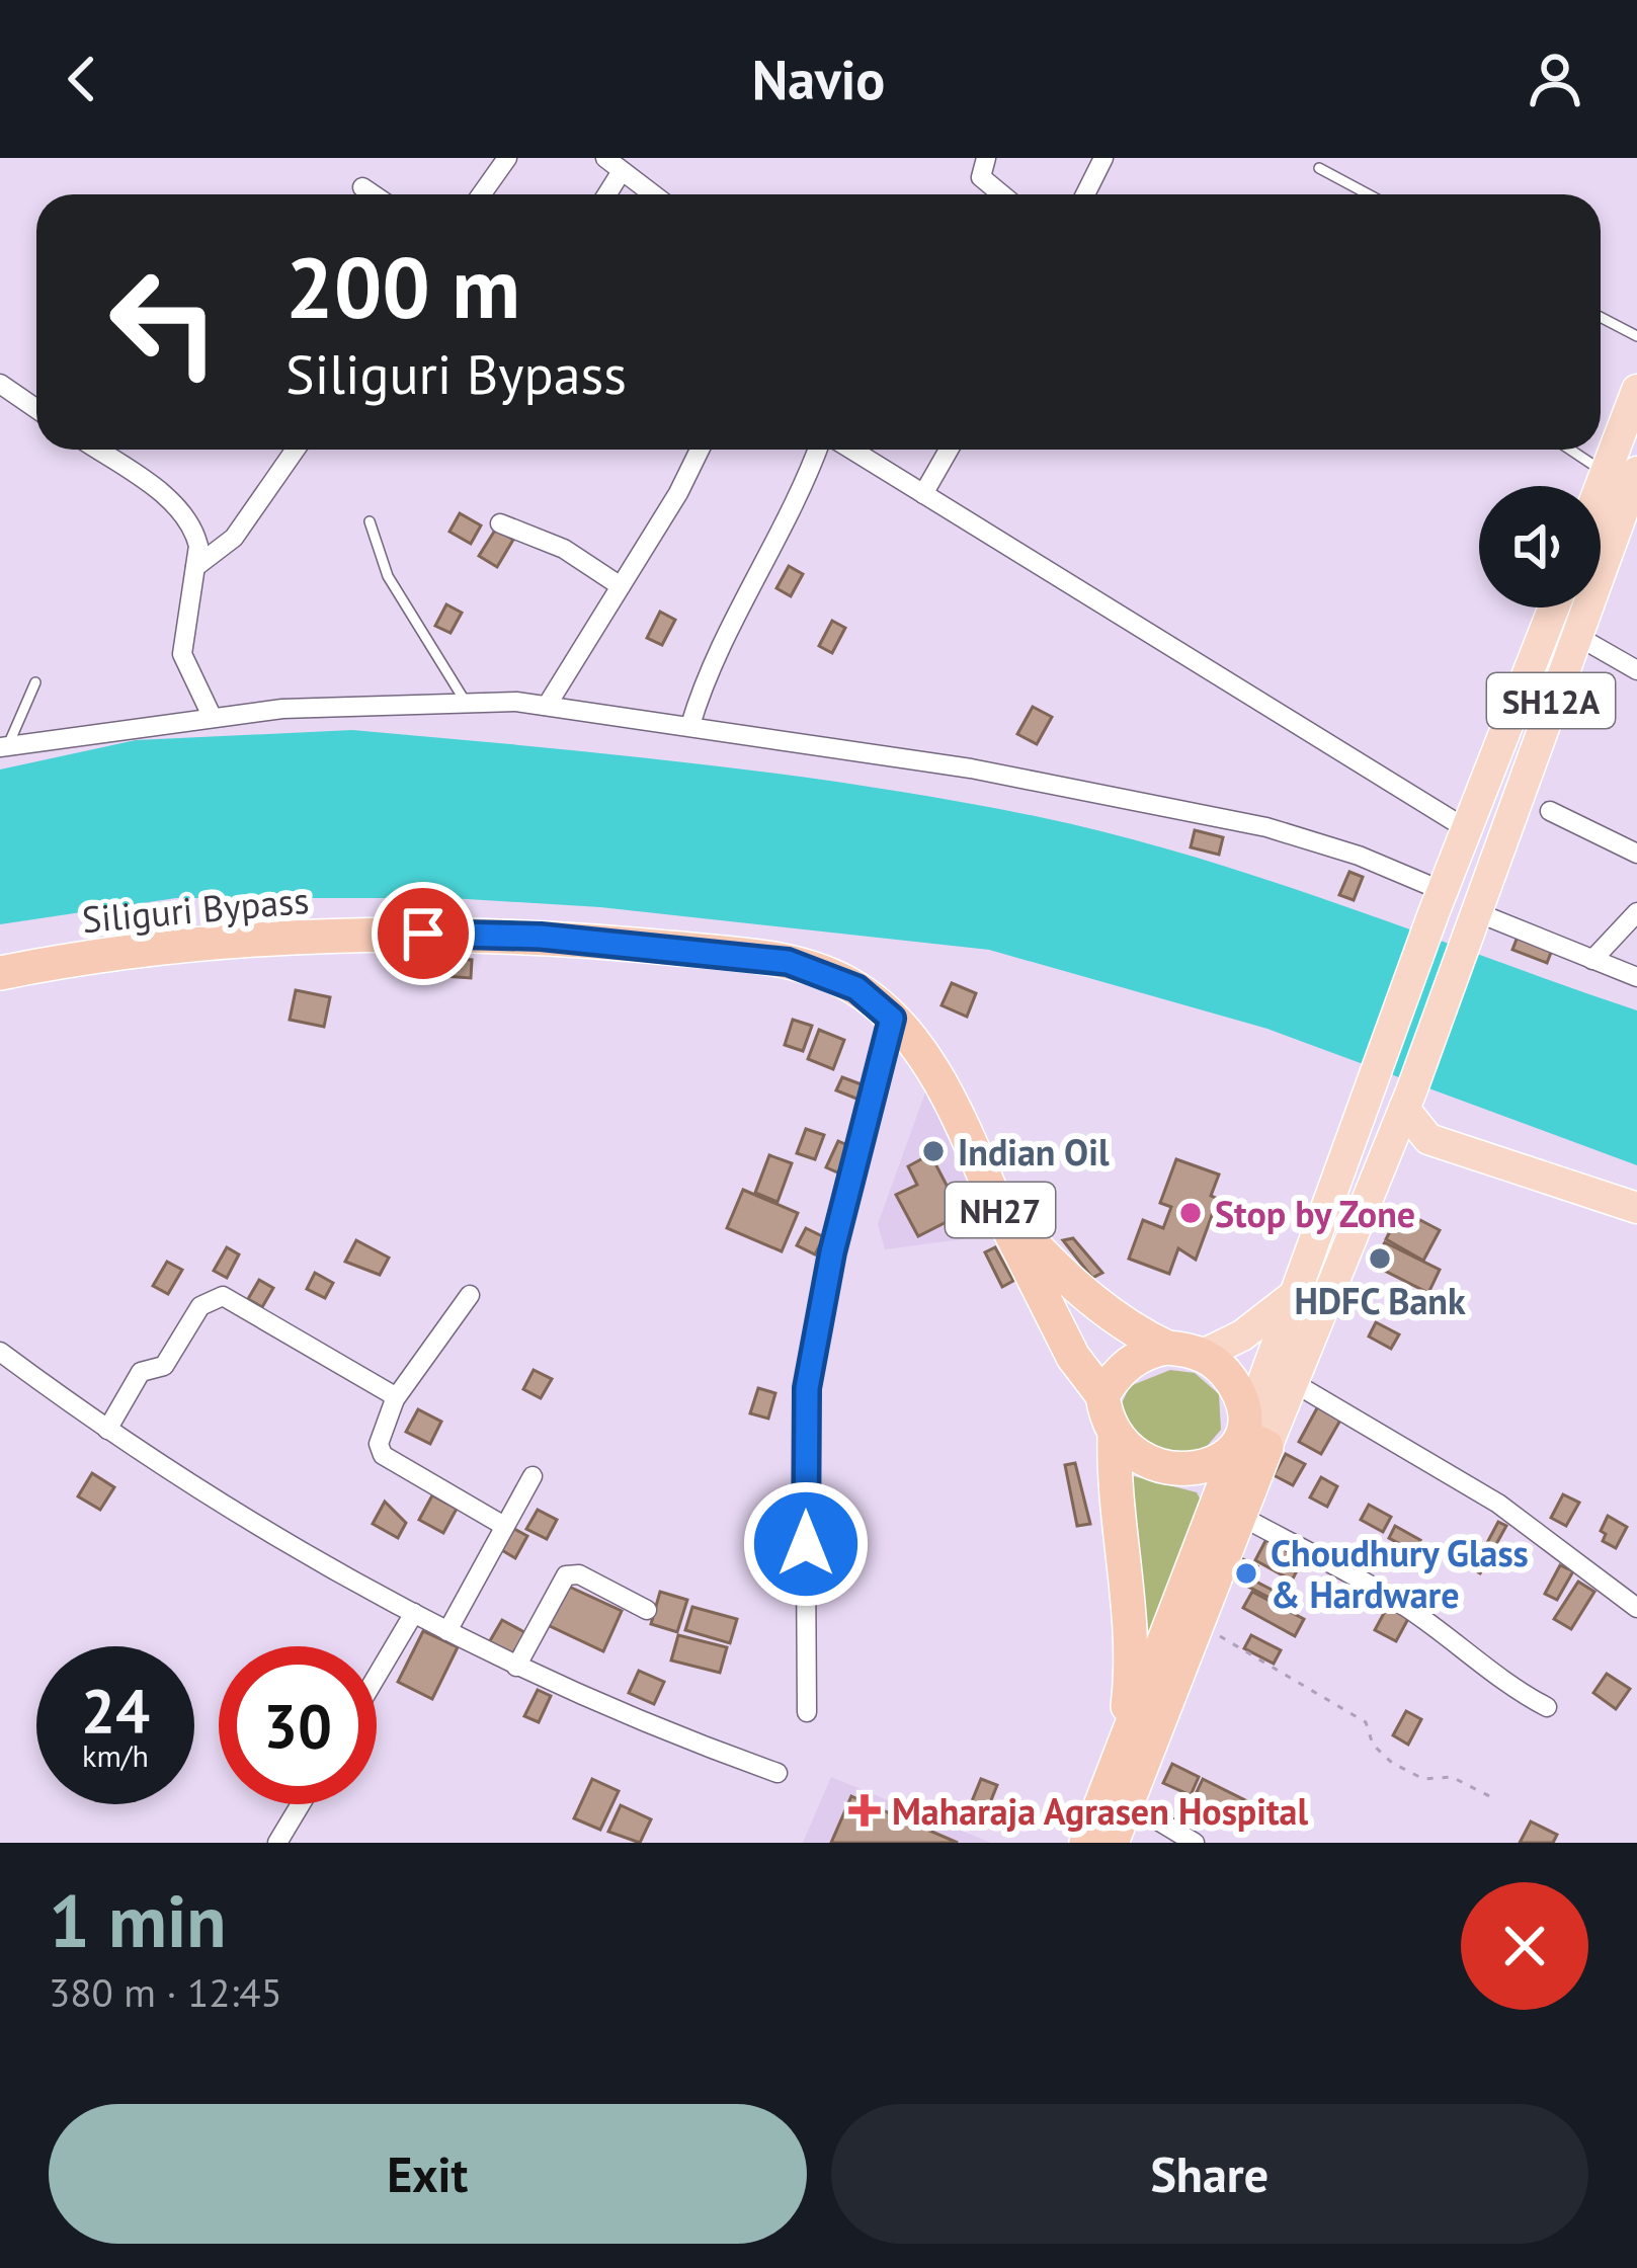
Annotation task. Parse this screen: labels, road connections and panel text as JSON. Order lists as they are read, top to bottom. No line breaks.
{"streets":{"highway":["Siliguri Bypass","NH27"],"main road":["SH12A"]},"crossings":[["SH12A","NH27"],["Siliguri Bypass","NH27"]],"places":{"other":["Indian Oil","Stop by Zone","HDFC Bank","Choudhury Glass & Hardware"],"health":["Maharaja Agrasen Hospital"]},"page":{"header":"Navio","turn":["200 m","Siliguri Bypass"],"speed":"24 km/h","limit":"30","heading":["1 min","380 m · 12:45"],"buttons":["Exit","Share"]}}
